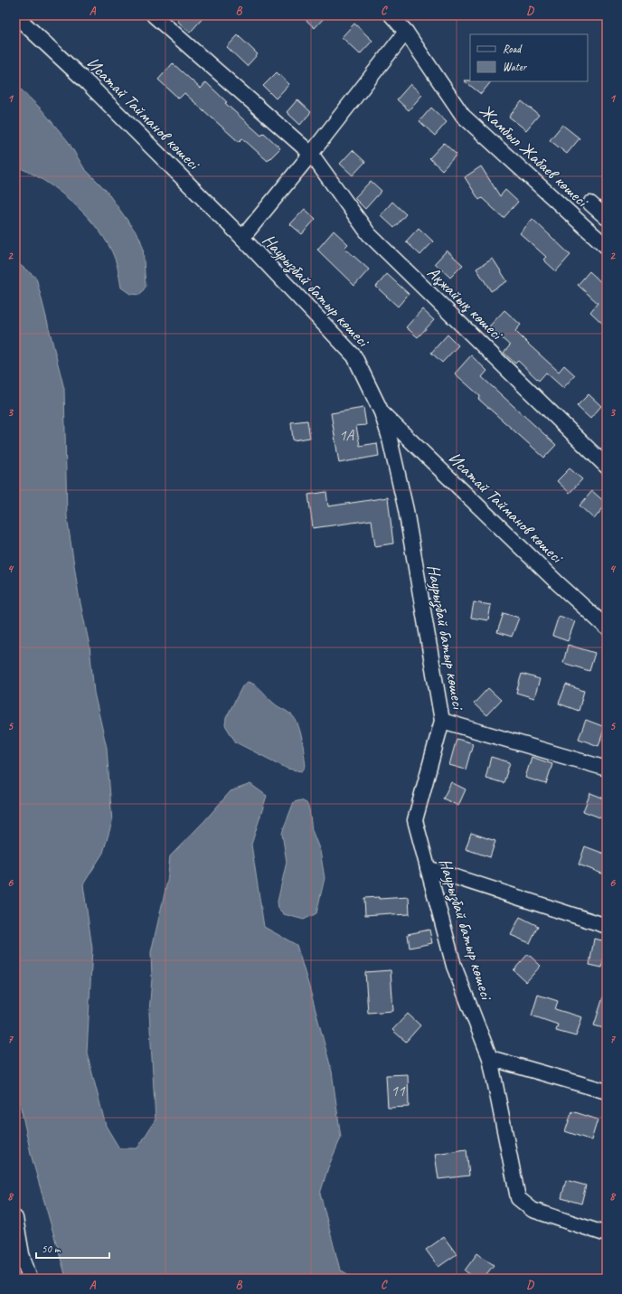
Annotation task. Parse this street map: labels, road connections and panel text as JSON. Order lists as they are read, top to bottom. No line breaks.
{"streets":{"street":["Исатай Тайманов көшесі","Жамбыл Жабаев көшесі","Наурызбай батыр көшесі","Ақжайық көшесі"]},"crossings":[["Исатай Тайманов көшесі","Наурызбай батыр көшесі"]],"house_numbers":["1А","11"],"legend":["Road","Water"],"scale_bar":"50 m","grid":{"columns":["A","B","C","D"],"rows":["1","2","3","4","5","6","7","8"]}}
